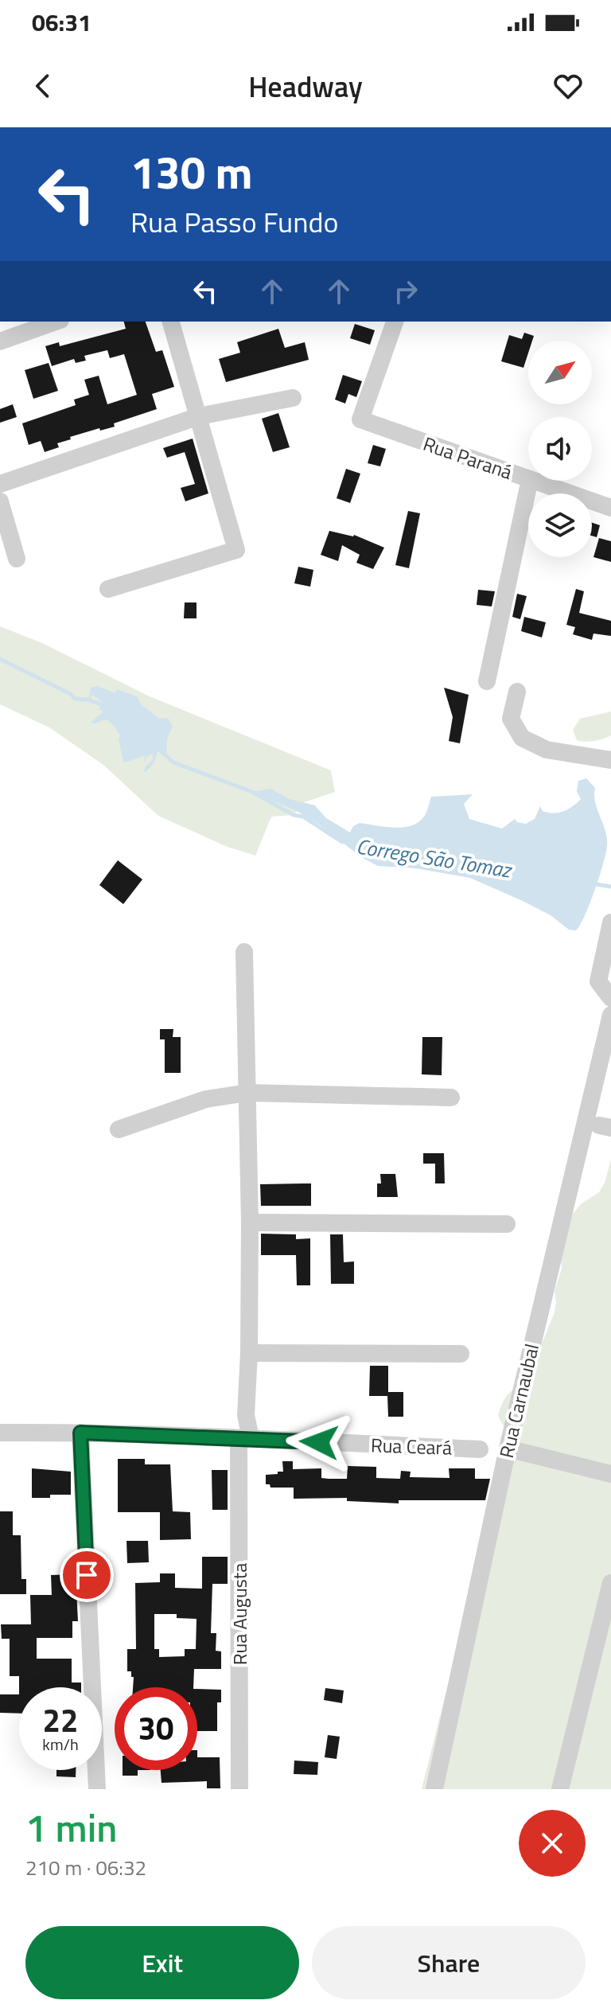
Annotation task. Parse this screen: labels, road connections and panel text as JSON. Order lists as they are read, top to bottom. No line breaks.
{"streets":{"street":["Rua Paraná","Rua Carnaubal","Rua Ceará","Rua Augusta"]},"crossings":[["Rua Ceará","Rua Augusta"]],"water":["Corrego São Tomaz"],"north":"top right","page":{"status":"06:31","header":"Headway","turn":["130 m","Rua Passo Fundo"],"speed":"22 km/h","limit":"30","heading":["1 min","210 m · 06:32"],"buttons":["Exit","Share"]}}
